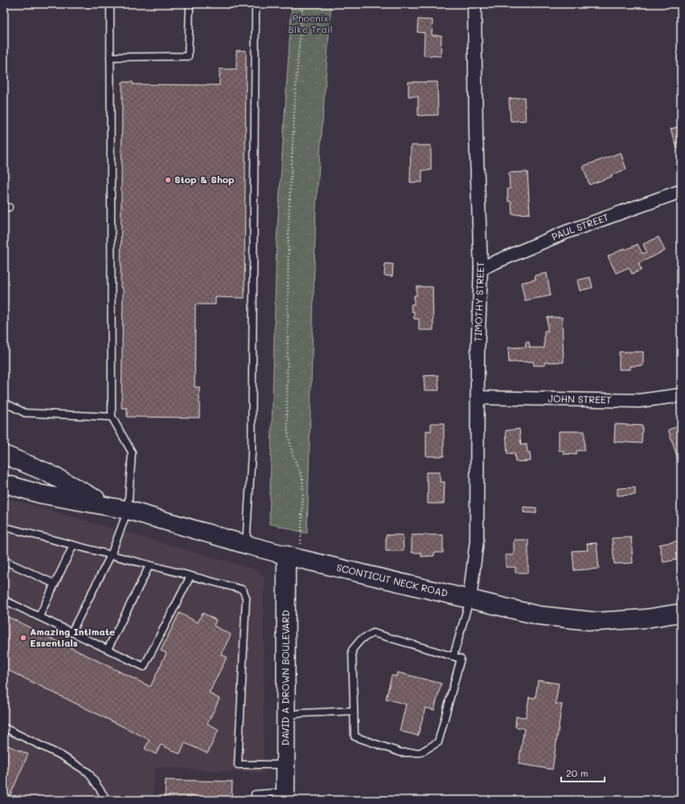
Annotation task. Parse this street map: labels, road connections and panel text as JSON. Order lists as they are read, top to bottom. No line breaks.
{"streets":{"main road":["SCONTICUT NECK ROAD","DAVID A DROWN BOULEVARD"],"street":["PAUL STREET","TIMOTHY STREET","JOHN STREET"]},"crossings":[["PAUL STREET","TIMOTHY STREET"],["TIMOTHY STREET","JOHN STREET"],["TIMOTHY STREET","SCONTICUT NECK ROAD"],["SCONTICUT NECK ROAD","DAVID A DROWN BOULEVARD"]],"parks":["Phoenix Bike Trail"],"places":["Stop & Shop","Amazing Intimate Essentials"],"scale_bar":"20 m"}
